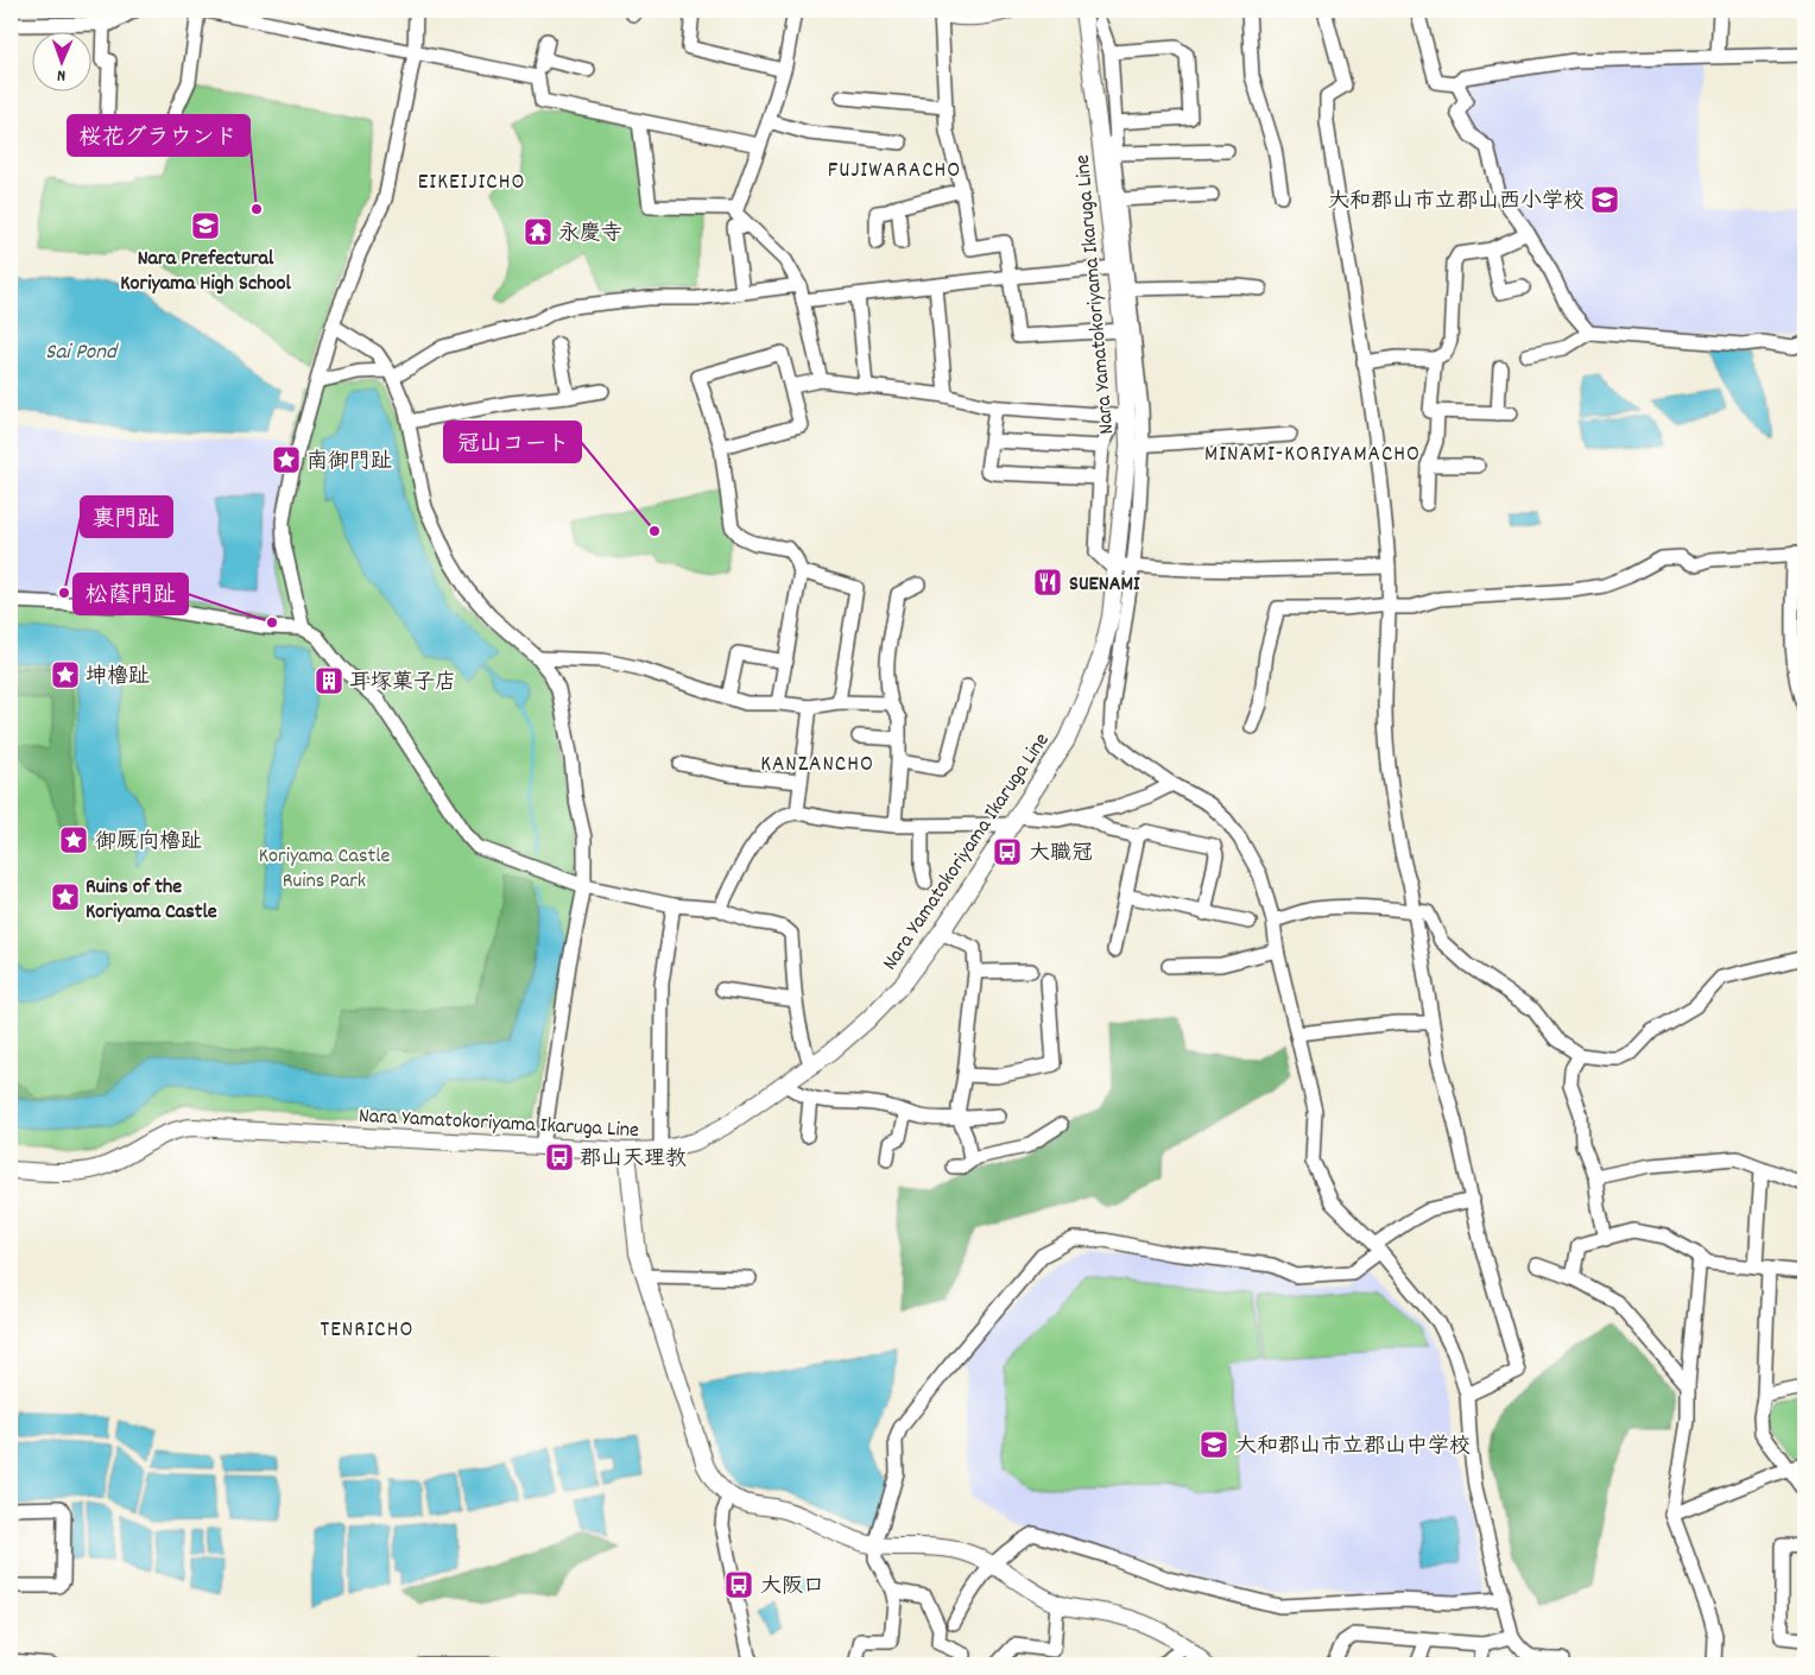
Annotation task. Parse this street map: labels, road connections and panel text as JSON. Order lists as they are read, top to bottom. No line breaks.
{"streets":{"main road":["Nara Yamatokoriyama Ikaruga Line"]},"districts":["FUJIWARACHO","EIKEIJICHO","MINAMI-KORIYAMACHO","KANZANCHO","TENRICHO"],"water":["Sai Pond"],"parks":["Koriyama Castle Ruins Park"],"places":{"school or university":["大和郡山市立郡山西小学校","Nara Prefectural Koriyama High School","大和郡山市立郡山中学校"],"other":["桜花グラウンド","冠山コート","裏門趾","松蔭門趾"],"temple":["永慶寺"],"place":["南御門趾","坤櫓趾","御厩向櫓趾","Ruins of the Koriyama Castle"],"restaurant":["SUENAMI"],"building":["耳塚菓子店"],"bus stop":["大職冠","郡山天理教","大阪口"]},"north":"bottom"}
